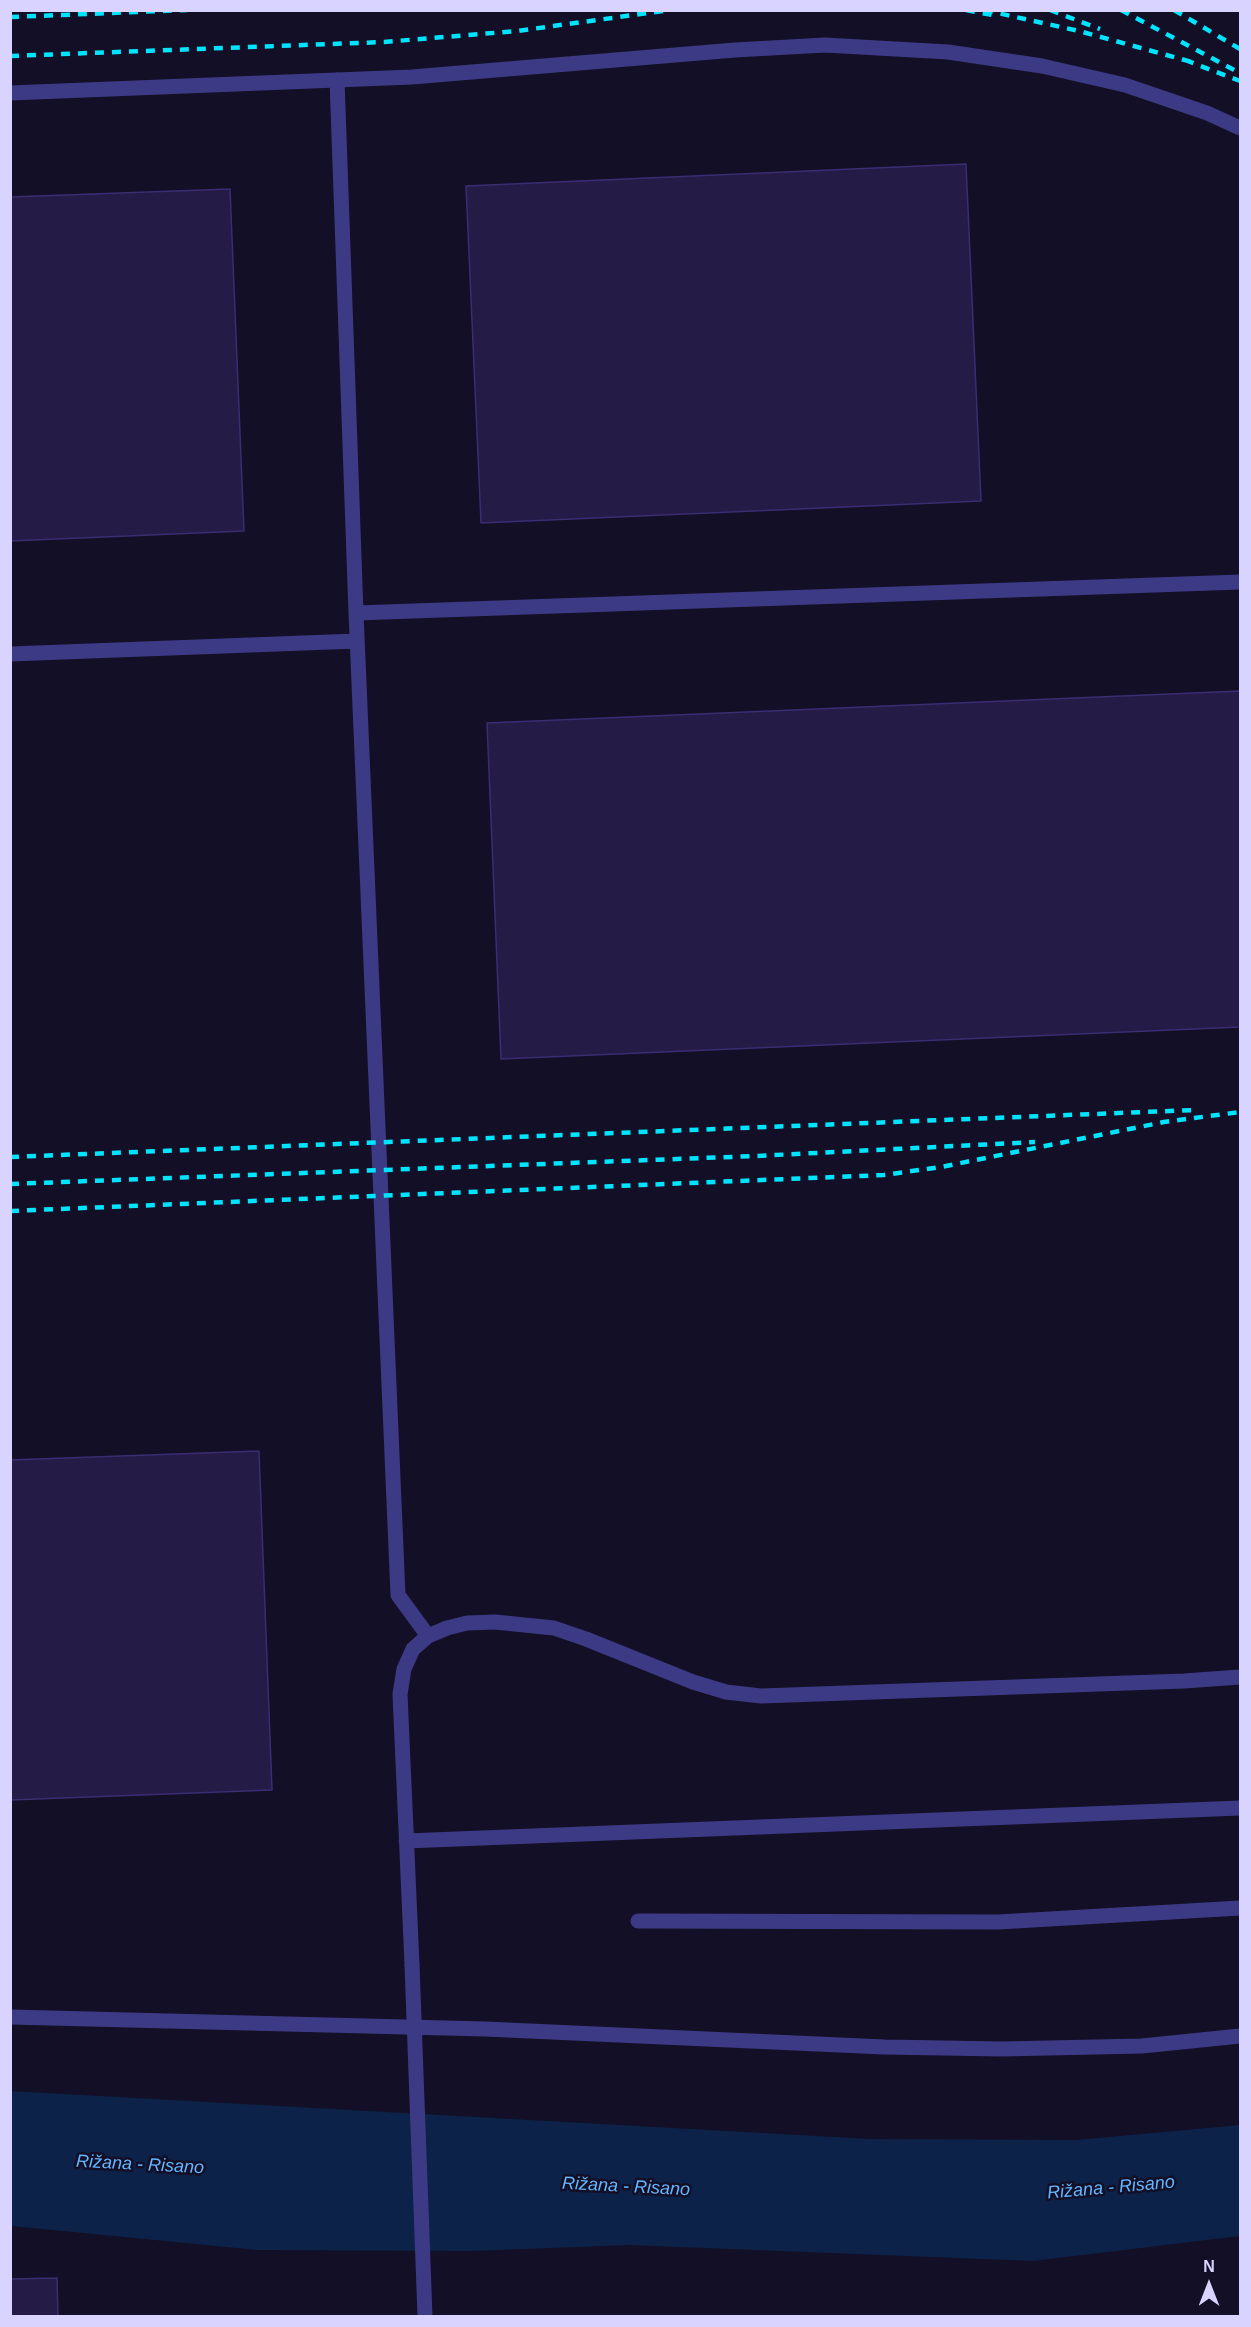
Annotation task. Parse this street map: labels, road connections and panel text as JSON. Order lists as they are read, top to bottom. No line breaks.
{"water":["Rižana - Risano"],"north":"top"}
